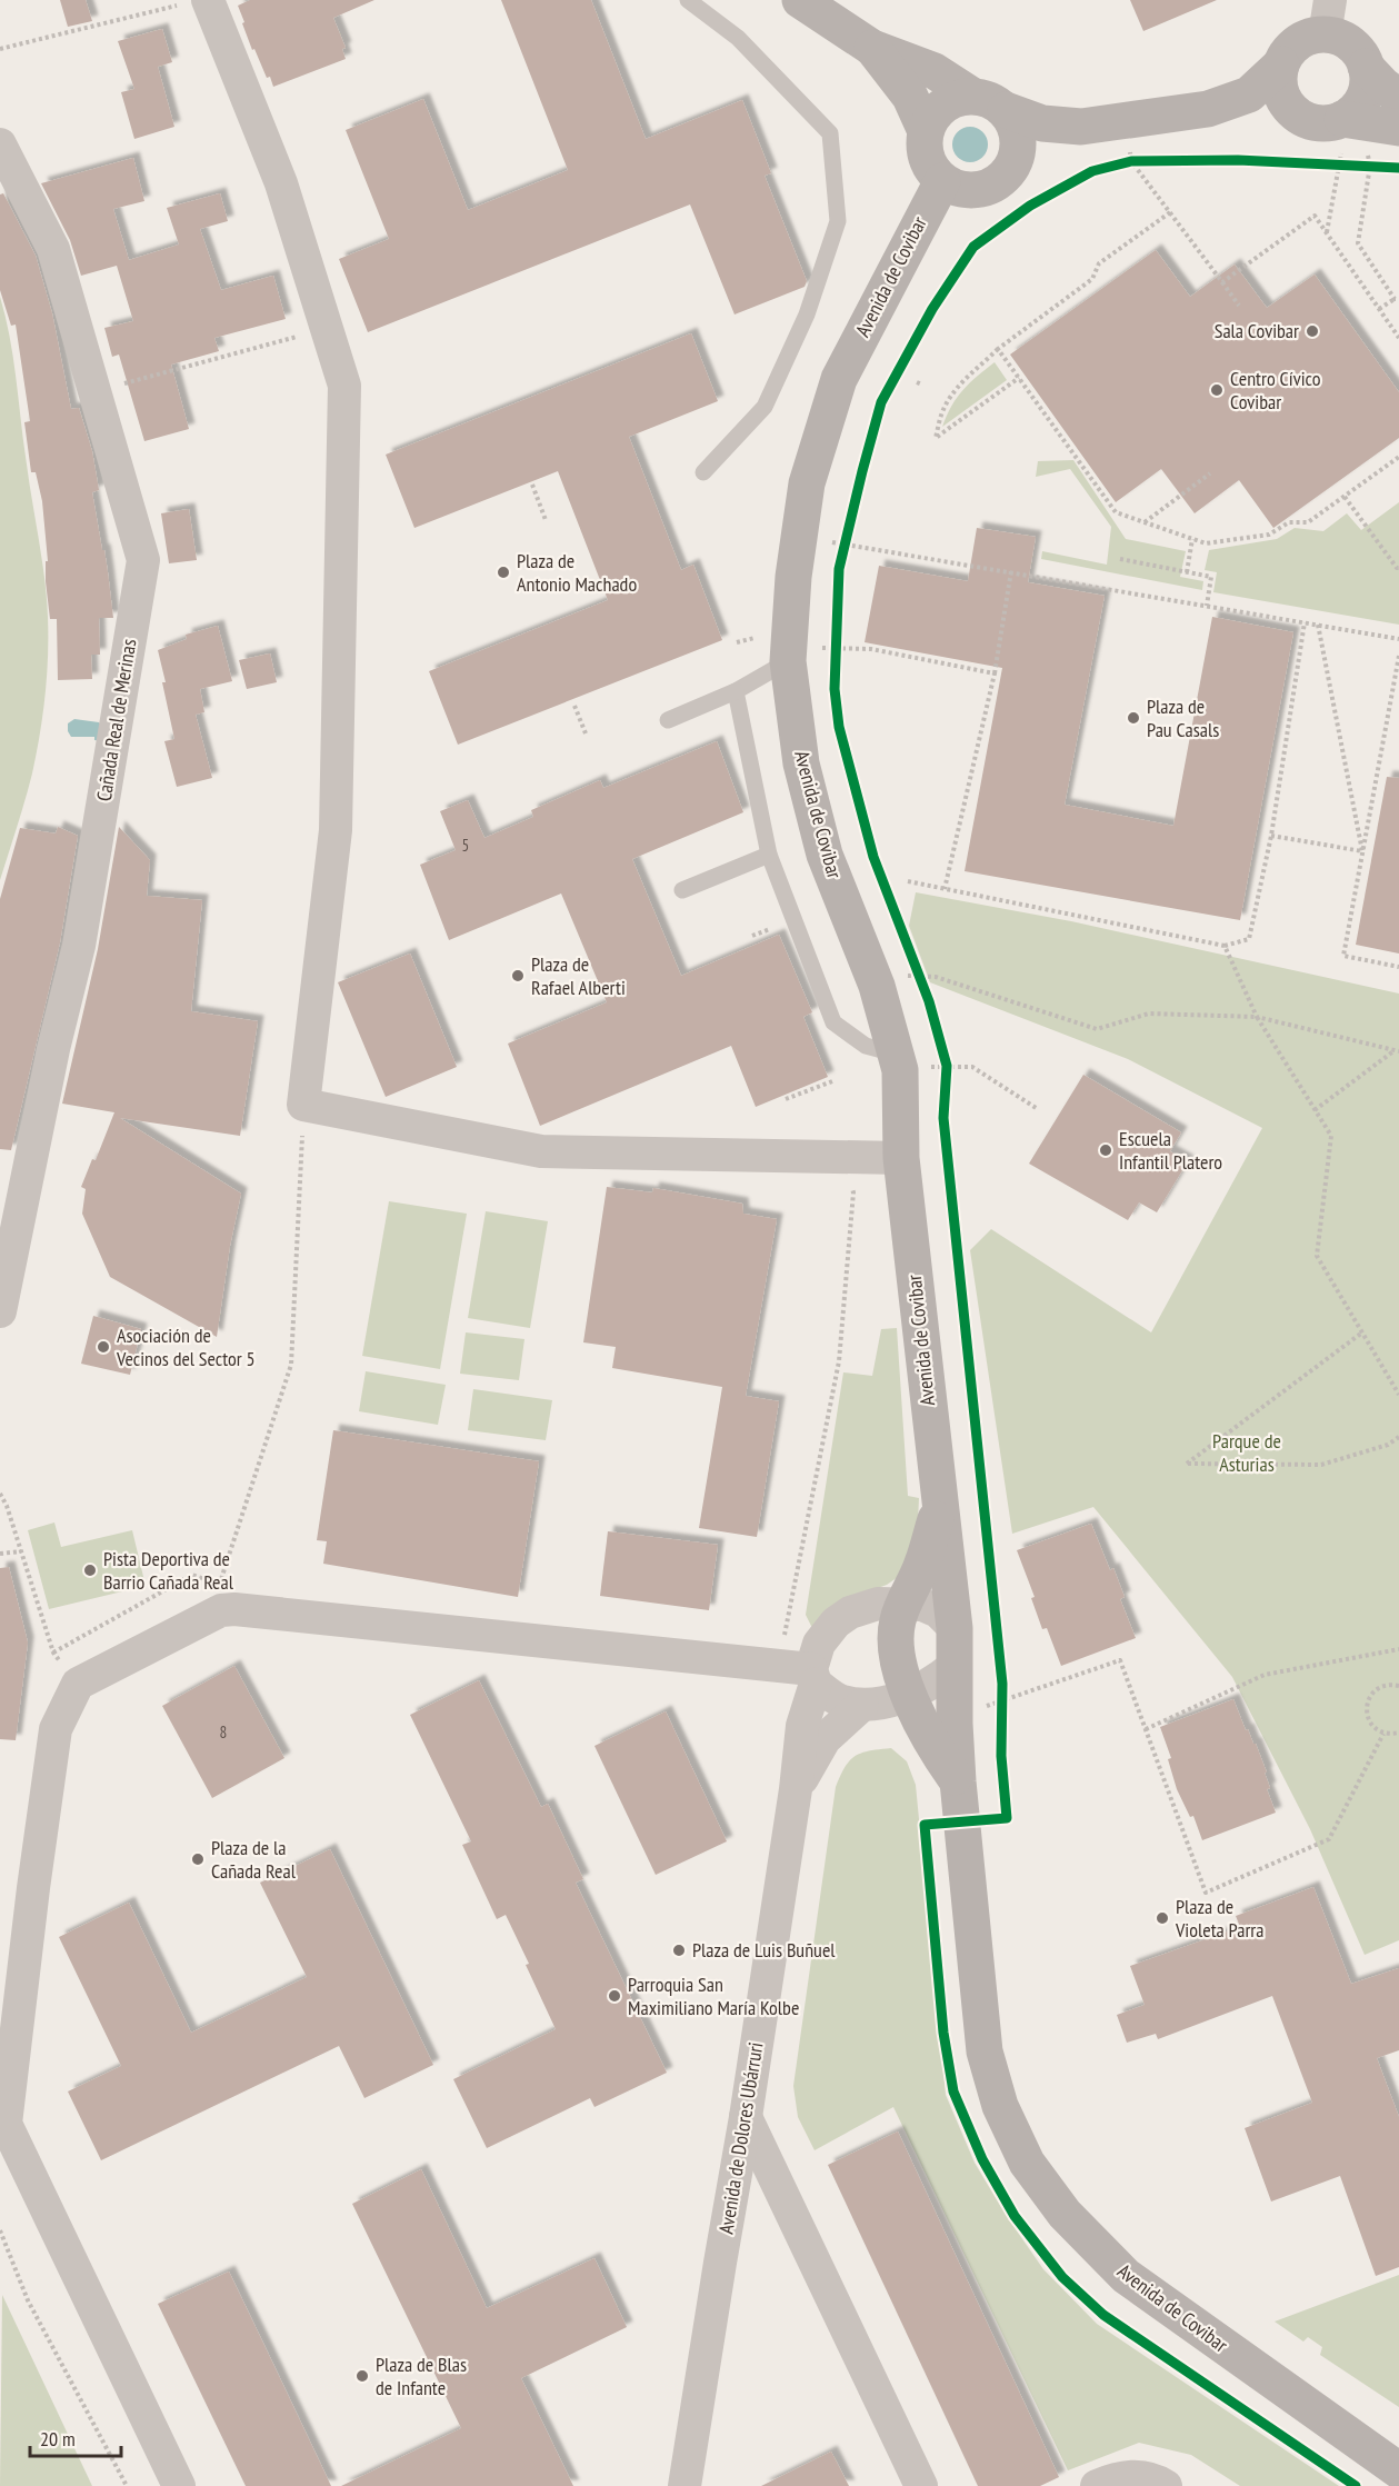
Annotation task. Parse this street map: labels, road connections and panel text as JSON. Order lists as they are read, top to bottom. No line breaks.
{"streets":{"street":["Avenida de Covibar","Cañada Real de Merinas","Avenida de Dolores Ubárruri"]},"crossings":[["Avenida de Covibar","Avenida de Dolores Ubárruri"]],"parks":["Parque de Asturias"],"places":["Sala Covibar","Centro Cívico Covibar","Plaza de Antonio Machado","Plaza de Pau Casals","Plaza de Rafael Alberti","Escuela Infantil Platero","Asociación de Vecinos del Sector 5","Pista Deportiva de Barrio Cañada Real","Plaza de la Cañada Real","Plaza de Violeta Parra","Plaza de Luis Buñuel","Parroquia San Maximiliano María Kolbe","Plaza de Blas de Infante"],"house_numbers":["5","8"],"scale_bar":"20 m"}
